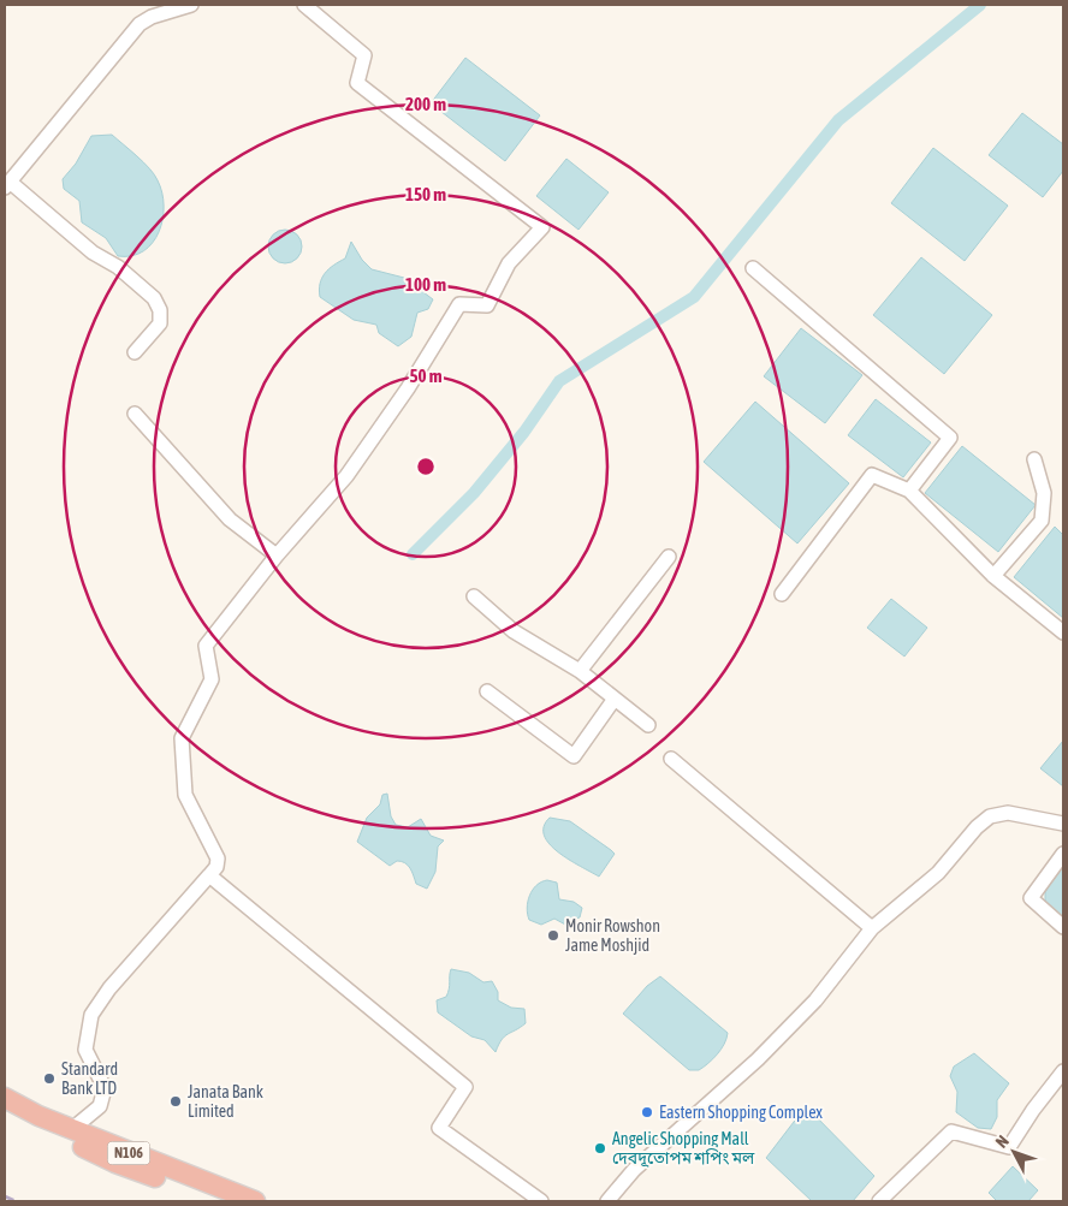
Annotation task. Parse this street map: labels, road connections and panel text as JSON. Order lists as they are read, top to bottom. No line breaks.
{"streets":{"highway":["N106"]},"places":["Monir Rowshon Jame Moshjid","Standard Bank LTD","Janata Bank Limited","Eastern Shopping Complex","Angelic Shopping Mall দেবদূতোপম শপিং মল"],"north":"top left","rings":["200 m","150 m","100 m","50 m"]}
